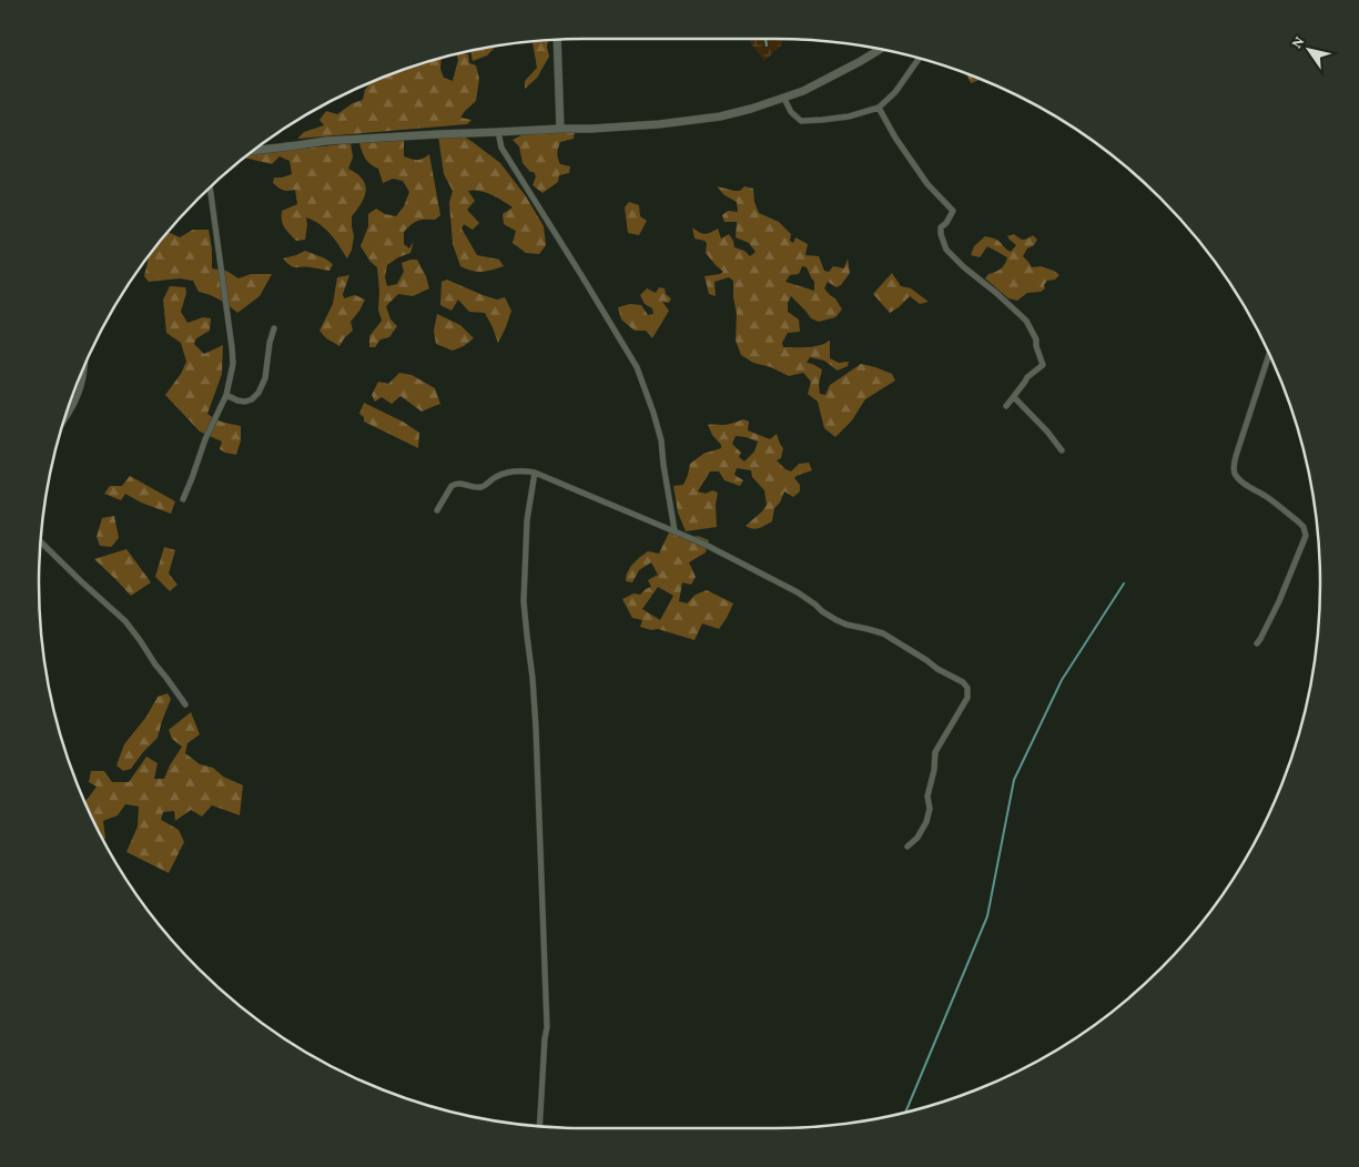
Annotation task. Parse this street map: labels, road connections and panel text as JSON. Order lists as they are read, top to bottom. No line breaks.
{"north":"top left"}
